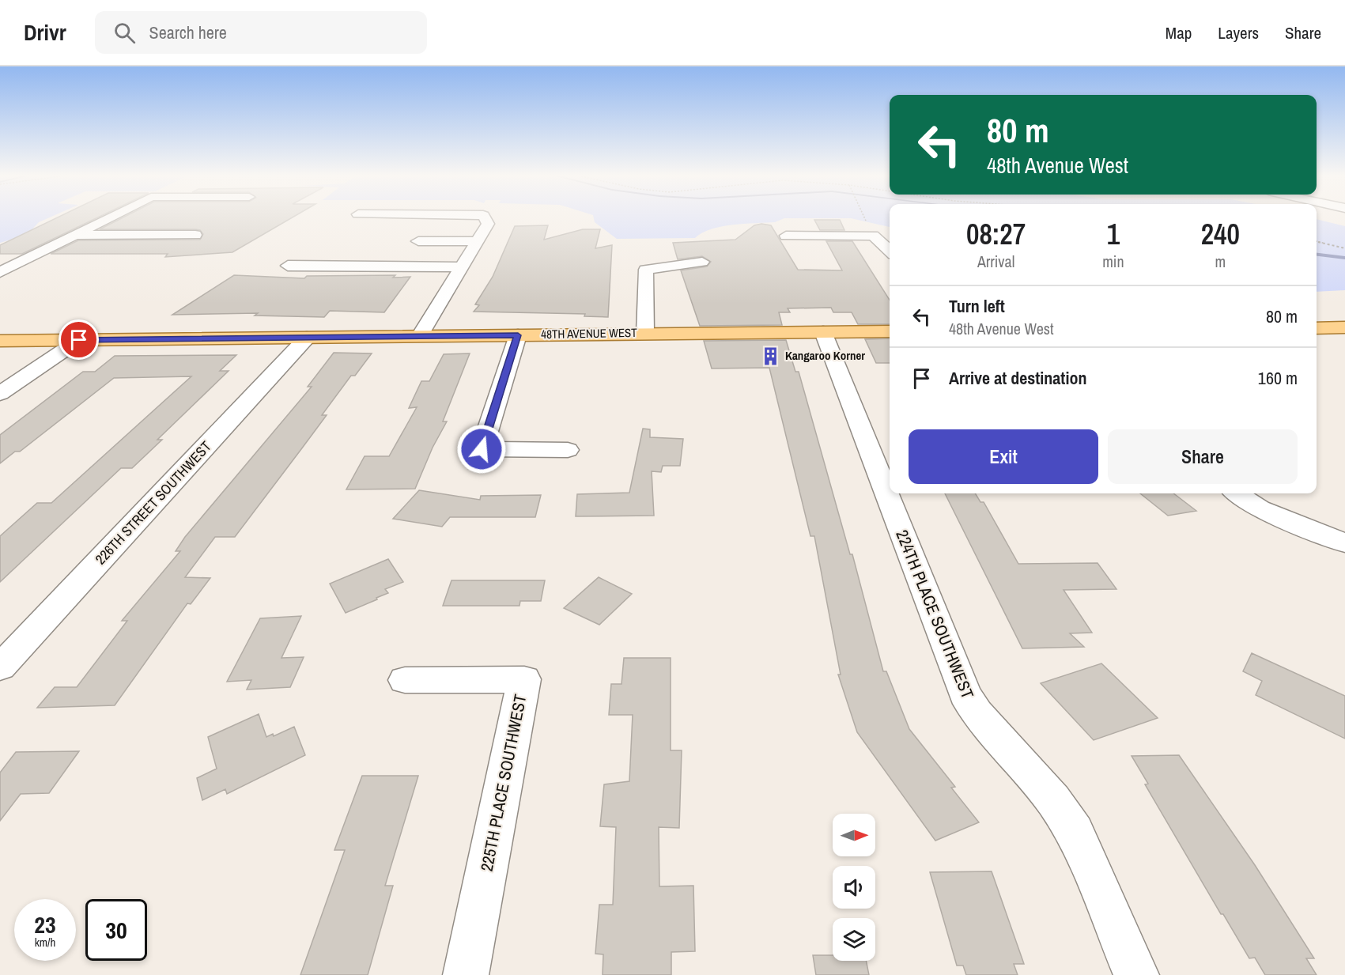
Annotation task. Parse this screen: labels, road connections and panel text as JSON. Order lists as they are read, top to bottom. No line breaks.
{"streets":{"main road":["48TH AVENUE WEST"],"street":["226TH STREET SOUTHWEST","224TH PLACE SOUTHWEST","225TH PLACE SOUTHWEST"]},"crossings":[["48TH AVENUE WEST","226TH STREET SOUTHWEST"],["48TH AVENUE WEST","224TH PLACE SOUTHWEST"]],"places":{"building":["Kangaroo Korner"]},"north":"right","page":{"header":"Drivr","search":"Search here","nav":["Map","Layers","Share"],"turn":["80 m","48th Avenue West"],"eta":["08:27","Arrival","1","min","240","m"],"list":[{"name":"Turn left","note":"48th Avenue West","value":"80 m"},{"name":"Arrive at destination","value":"160 m"}],"buttons":["Exit","Share"],"speed":"23 km/h","limit":"30"}}
